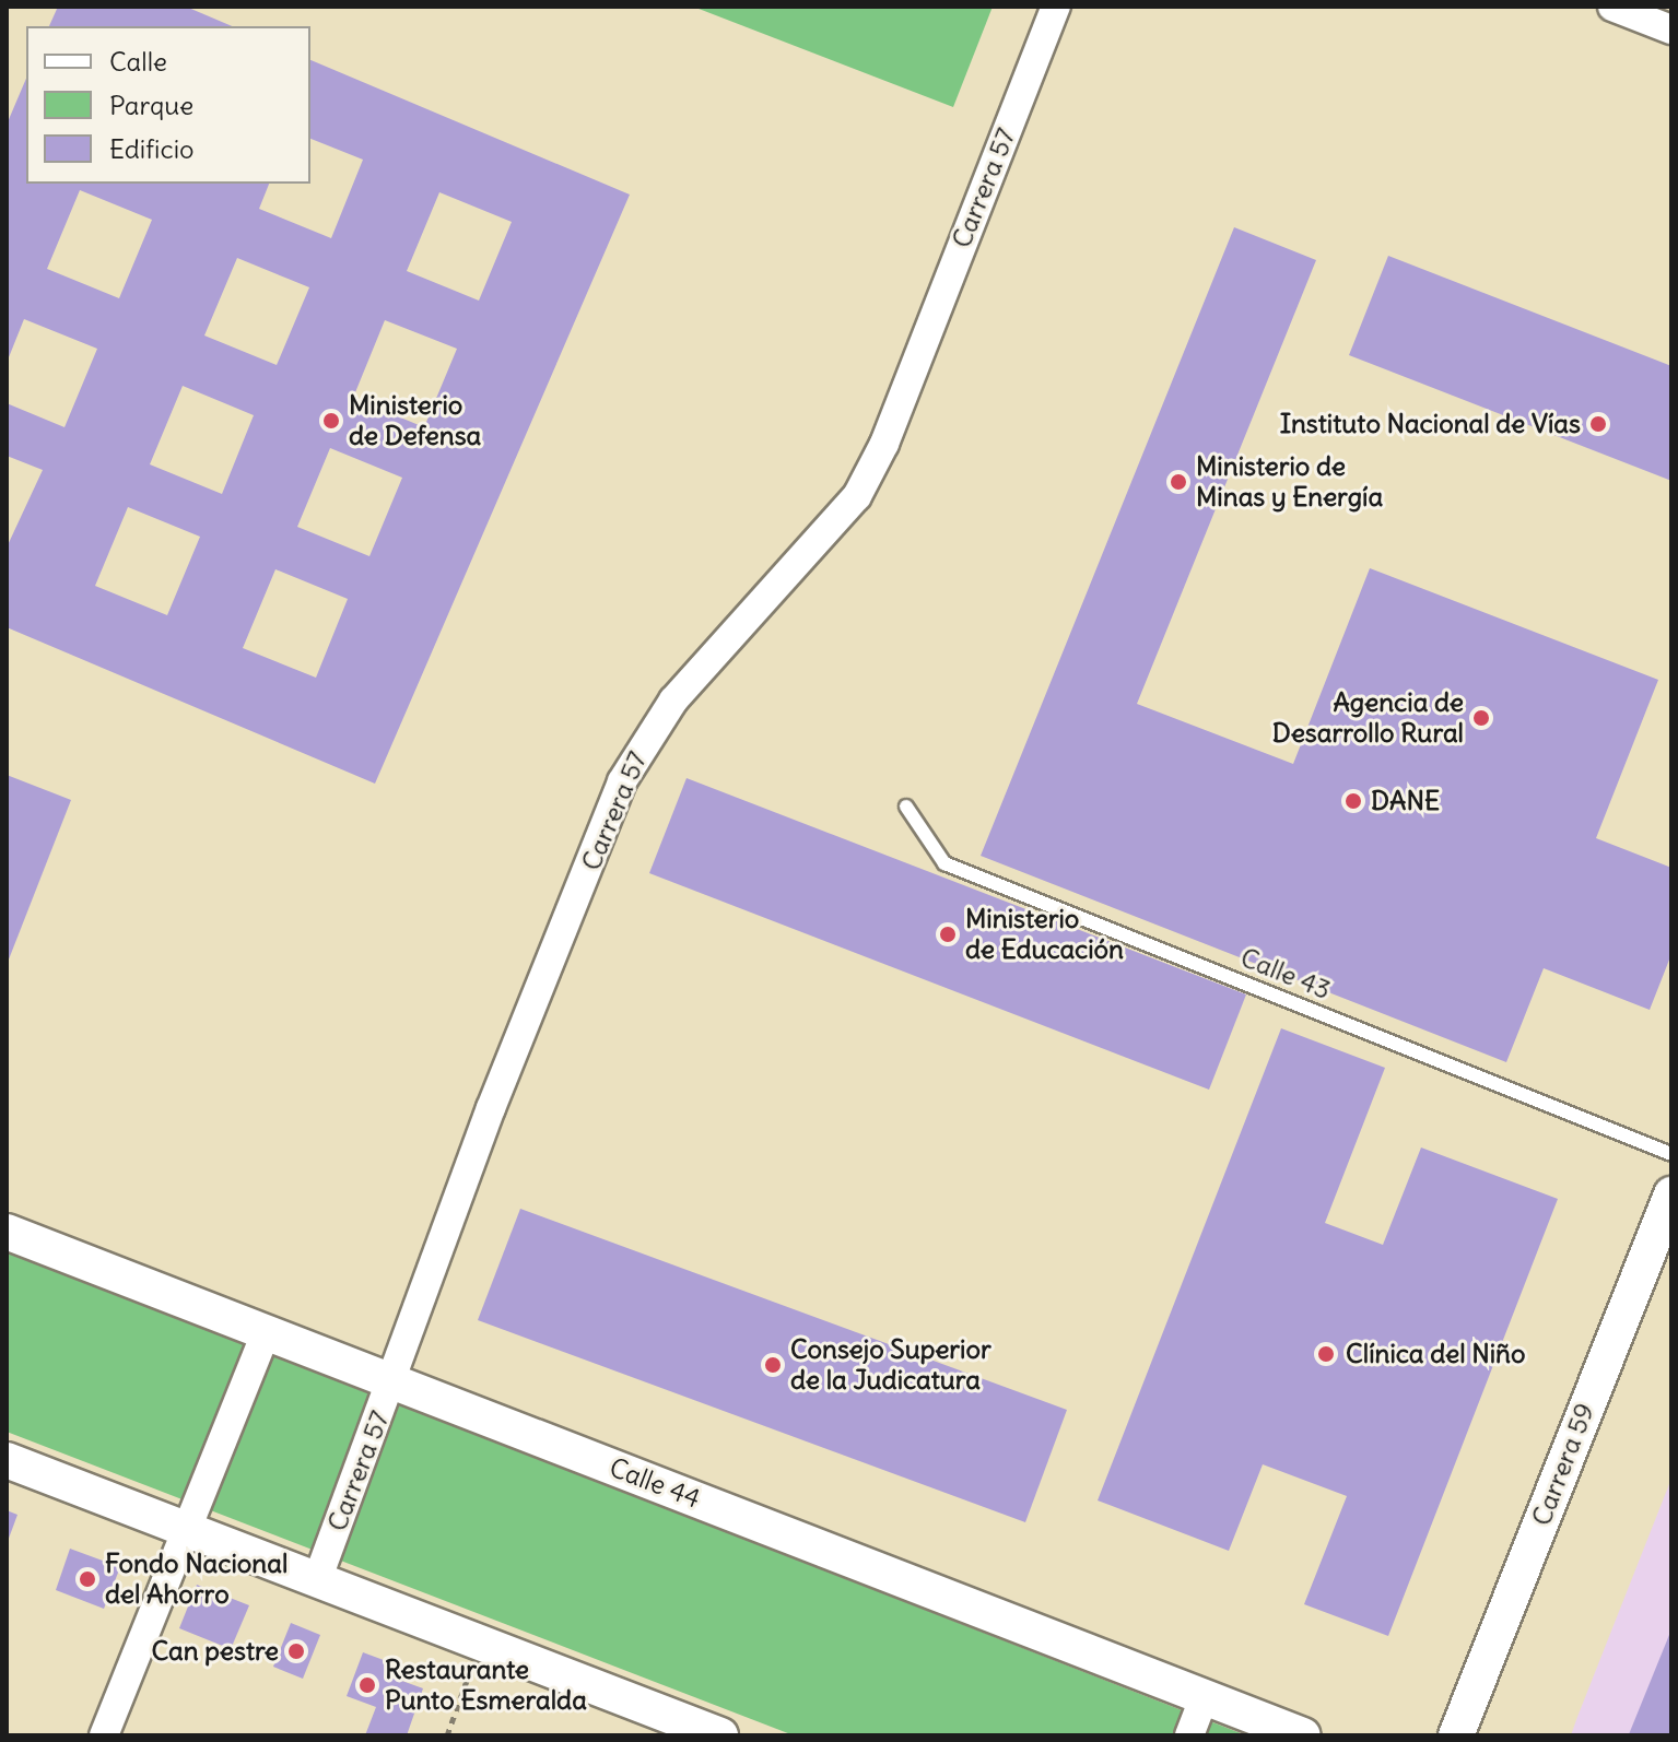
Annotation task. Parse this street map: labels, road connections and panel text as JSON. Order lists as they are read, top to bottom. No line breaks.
{"streets":{"street":["Carrera 57","Carrera 59","Calle 44"],"lane":["Calle 43"]},"crossings":[["Carrera 57","Calle 44"]],"places":["Ministerio de Defensa","Instituto Nacional de Vías","Ministerio de Minas y Energía","Agencia de Desarrollo Rural","DANE","Ministerio de Educación","Clínica del Niño","Consejo Superior de la Judicatura","Fondo Nacional del Ahorro","Can pestre","Restaurante Punto Esmeralda"],"legend":["Calle","Parque","Edificio"]}
